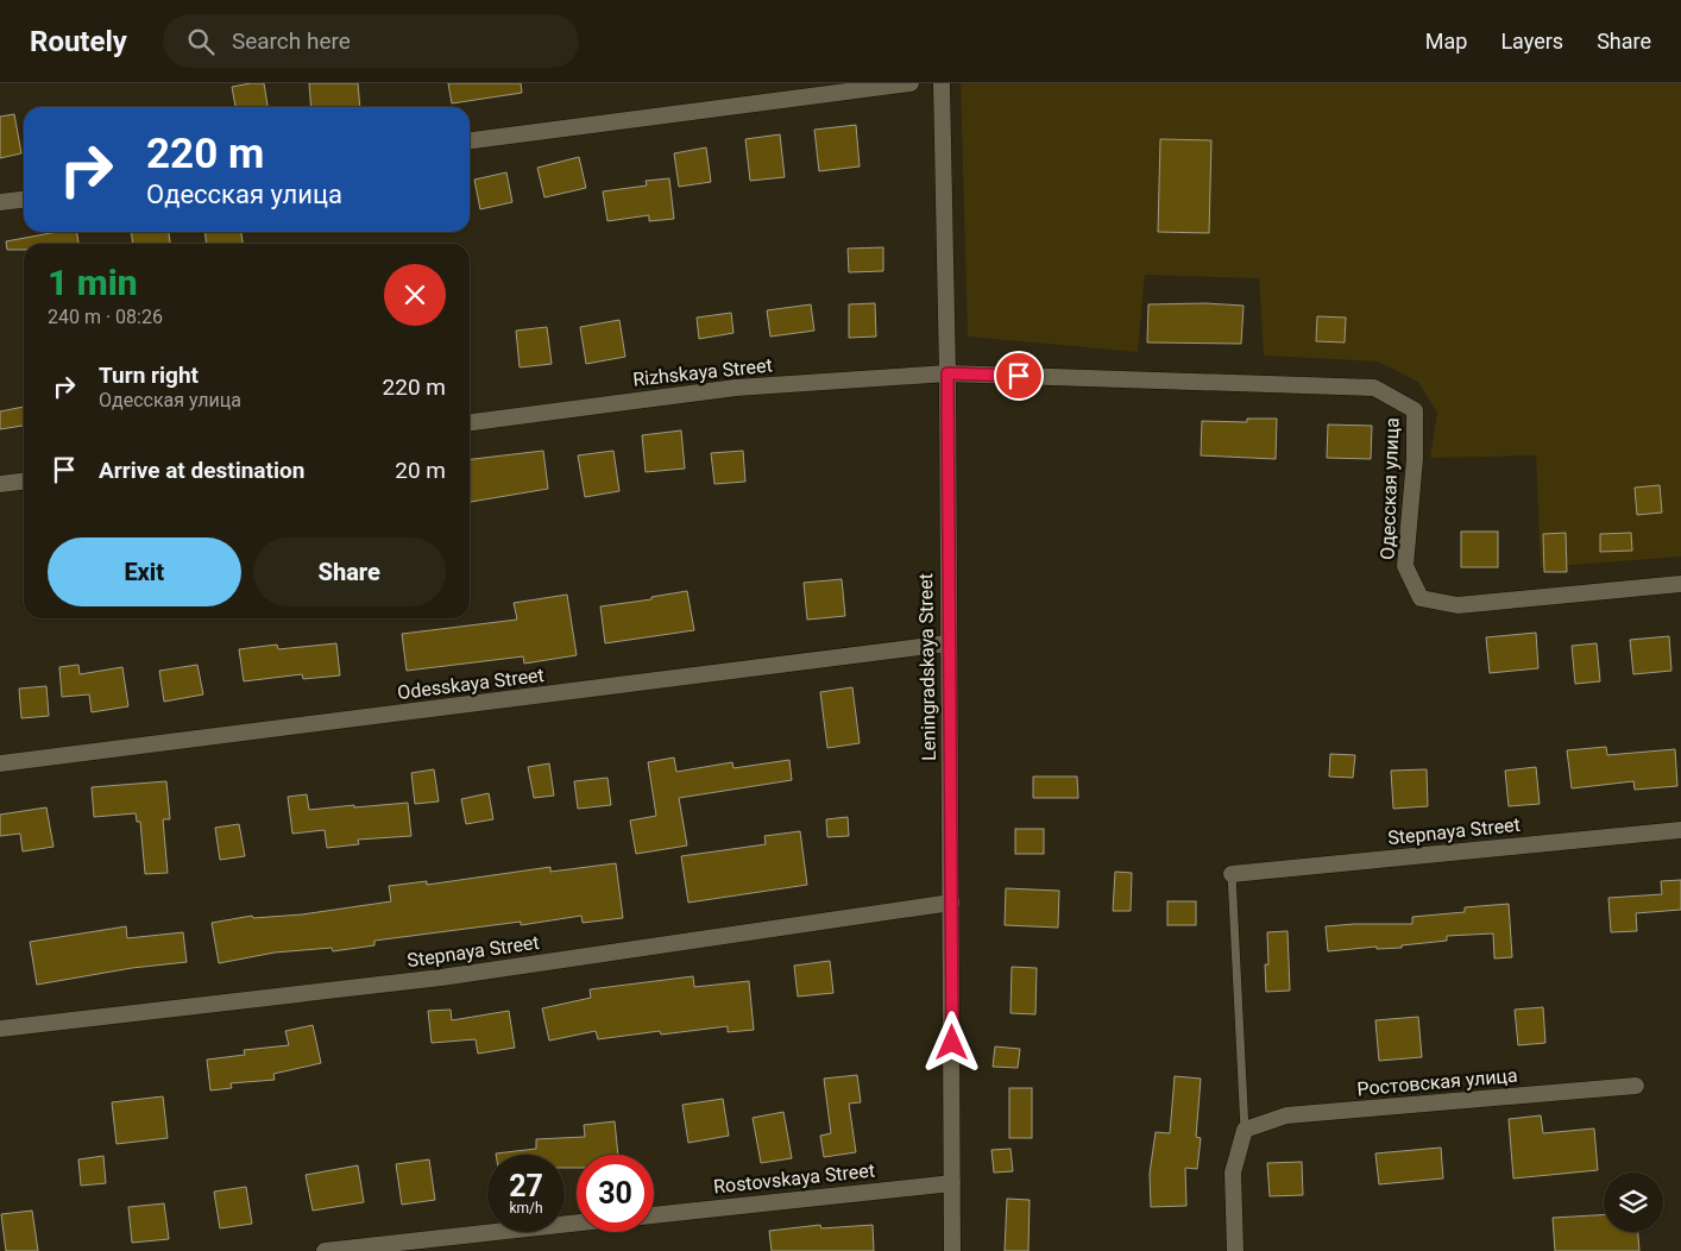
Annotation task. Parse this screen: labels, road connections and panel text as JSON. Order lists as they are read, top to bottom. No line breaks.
{"streets":{"street":["Rizhskaya Street","Одесская улица","Leningradskaya Street","Odesskaya Street","Stepnaya Street","Ростовская улица","Rostovskaya Street"]},"crossings":[["Rizhskaya Street","Одесская улица"],["Rizhskaya Street","Leningradskaya Street"],["Одесская улица","Leningradskaya Street"],["Leningradskaya Street","Odesskaya Street"],["Leningradskaya Street","Stepnaya Street"],["Leningradskaya Street","Rostovskaya Street"]],"page":{"header":"Routely","search":"Search here","nav":["Map","Layers","Share"],"turn":["220 m","Одесская улица"],"heading":["1 min","240 m · 08:26"],"list":[{"name":"Turn right","note":"Одесская улица","value":"220 m"},{"name":"Arrive at destination","value":"20 m"}],"buttons":["Exit","Share"],"speed":"27 km/h","limit":"30"}}
